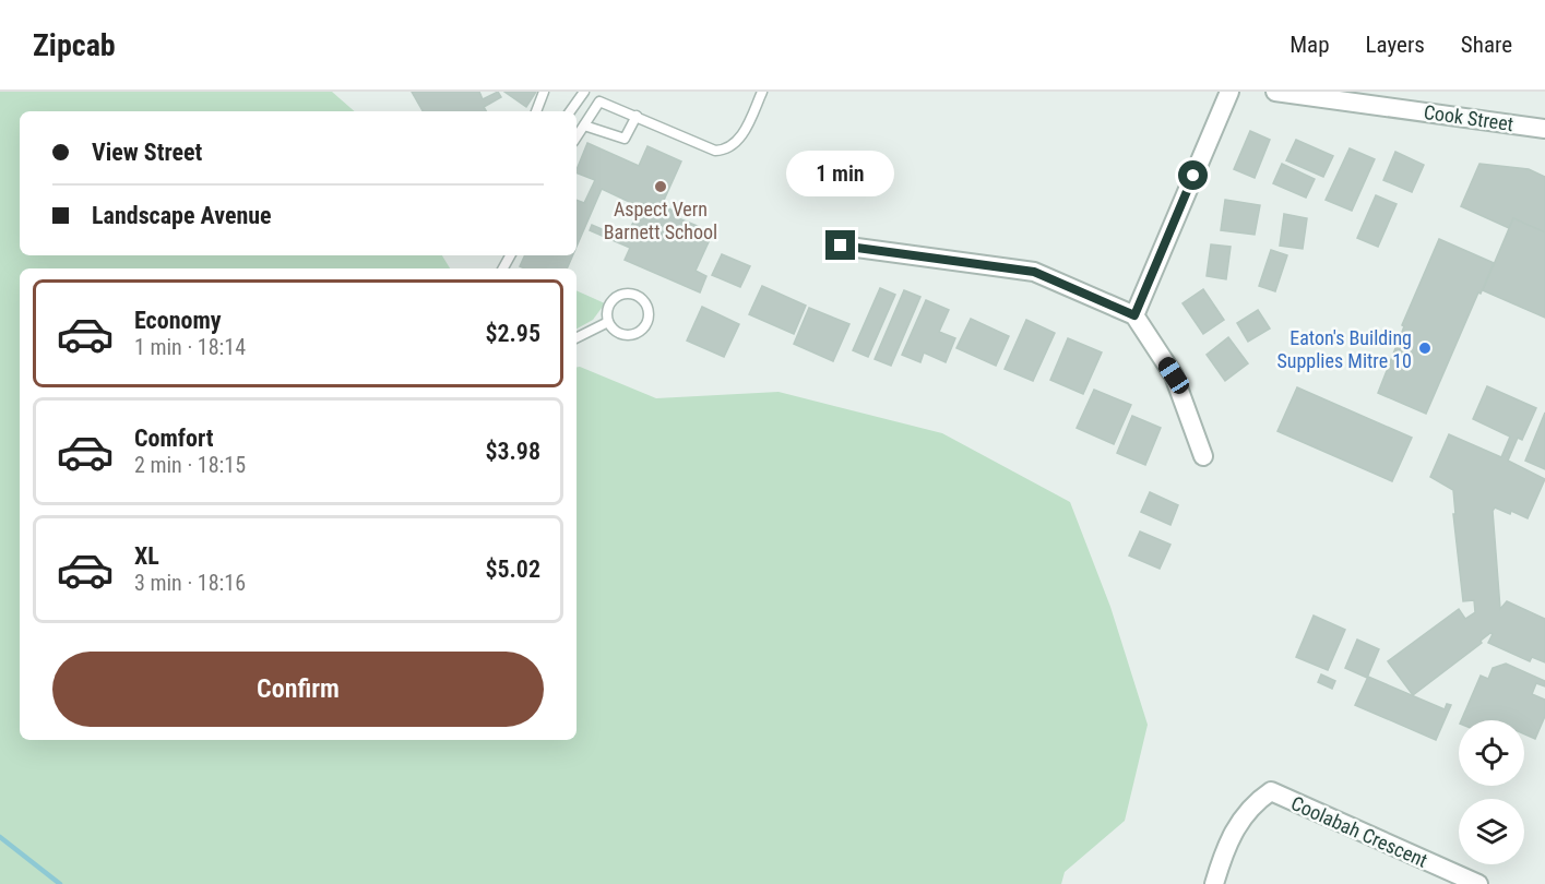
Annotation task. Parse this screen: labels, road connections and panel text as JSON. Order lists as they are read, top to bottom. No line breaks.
{"streets":{"street":["Cook Street","Coolabah Crescent"]},"places":["Aspect Vern Barnett School","Eaton's Building Supplies Mitre 10"],"page":{"header":"Zipcab","nav":["Map","Layers","Share"],"banner":["View Street","Landscape Avenue"],"bubble":"1 min","list":[{"name":"Economy","note":"1 min · 18:14","value":"$2.95"},{"name":"Comfort","note":"2 min · 18:15","value":"$3.98"},{"name":"XL","note":"3 min · 18:16","value":"$5.02"}],"buttons":"Confirm"}}
